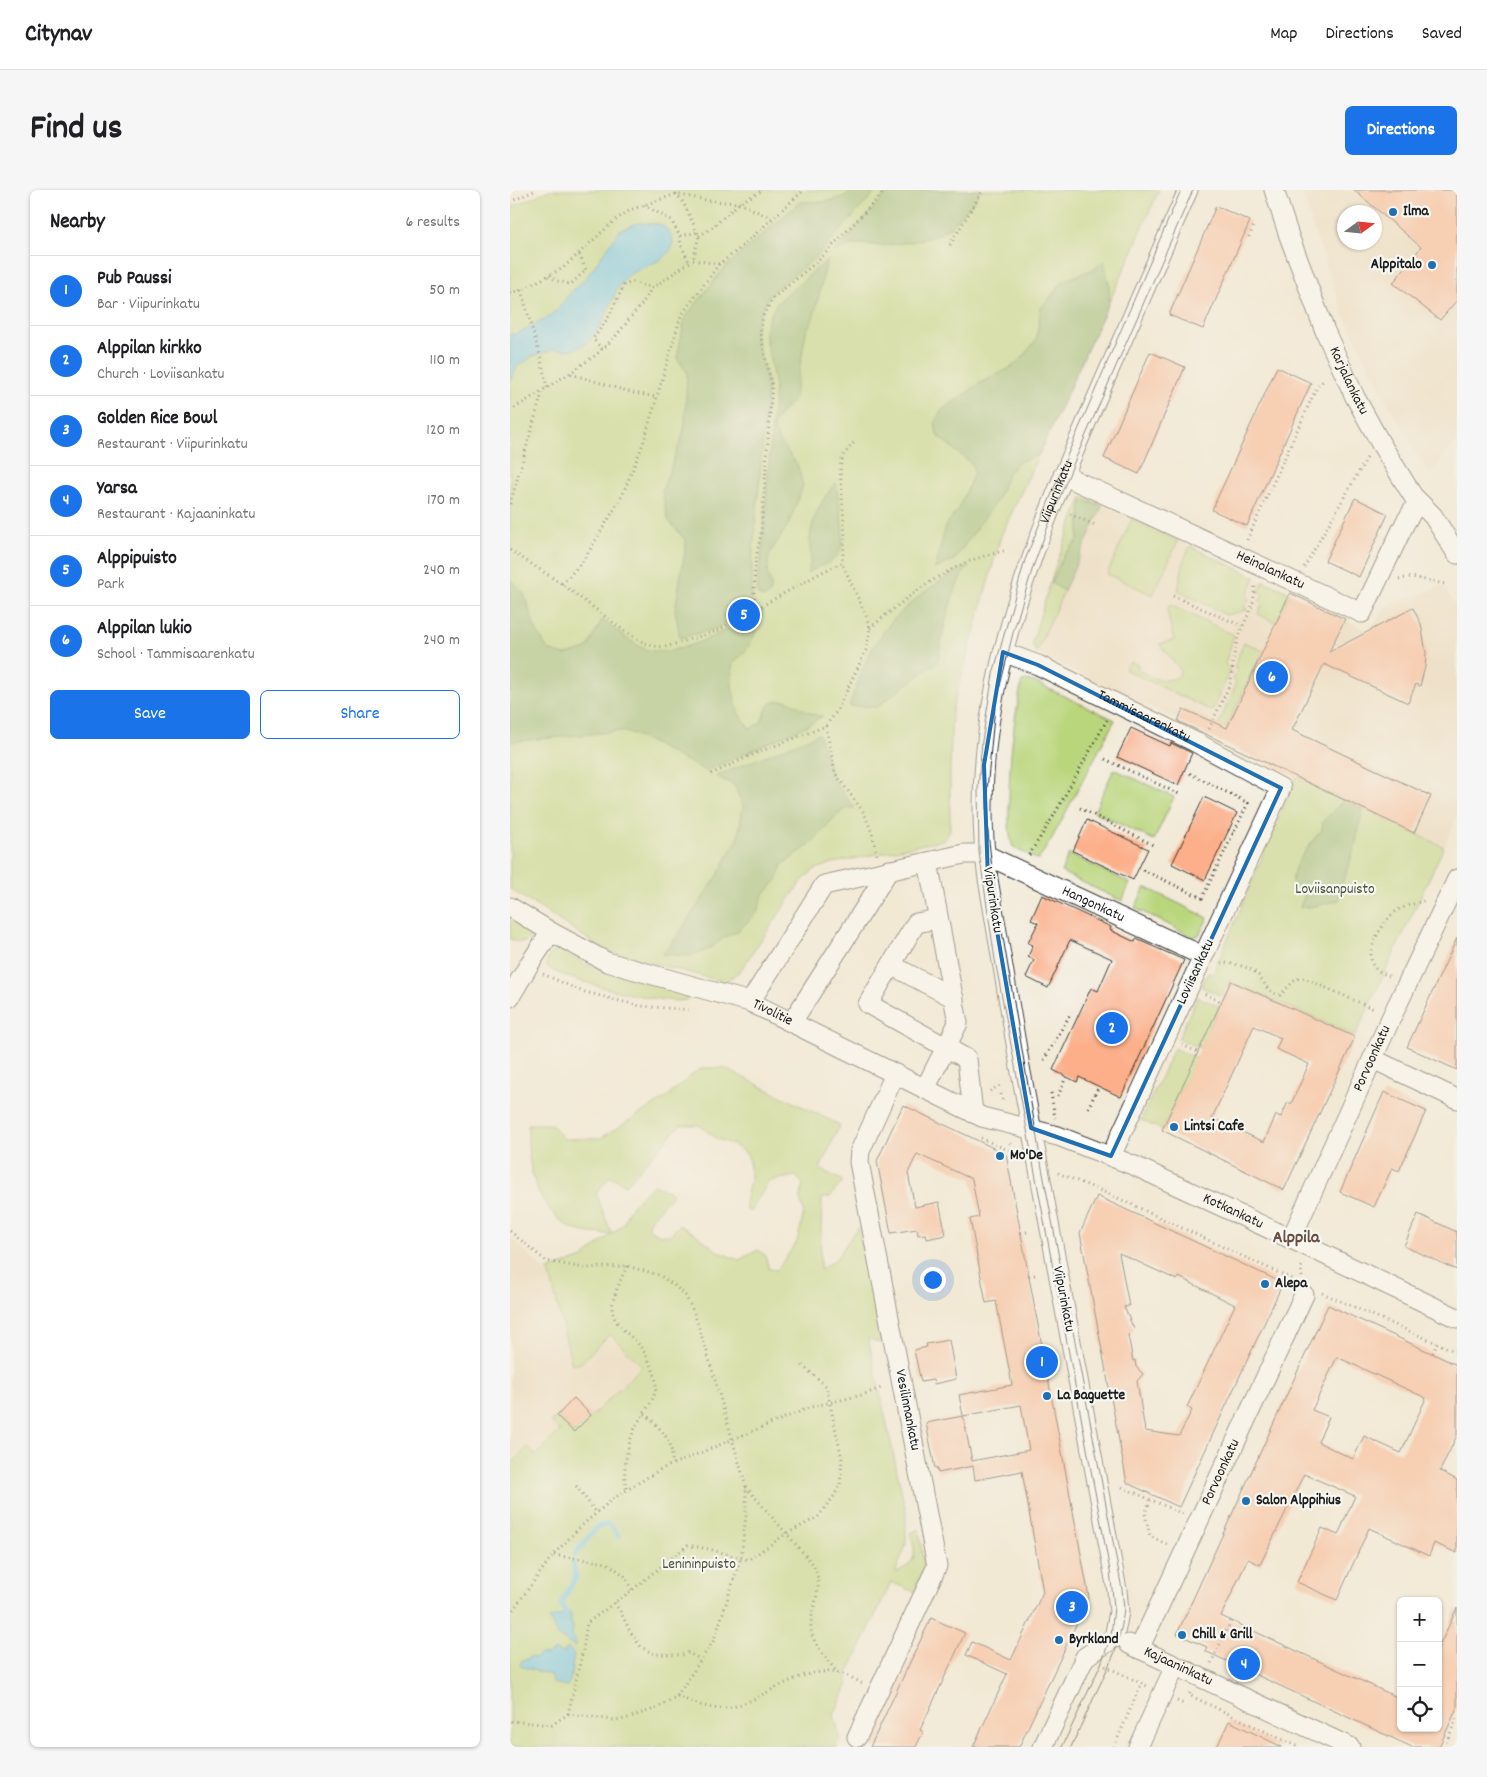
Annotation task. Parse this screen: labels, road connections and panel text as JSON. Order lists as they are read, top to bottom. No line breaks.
{"streets":{"street":["Karjalankatu","Viipurinkatu","Heinolankatu","Tammisaarenkatu","Hangonkatu","Loviisankatu","Tivolitie","Porvoonkatu","Kotkankatu","Vesilinnankatu","Kajaaninkatu"]},"crossings":[["Karjalankatu","Heinolankatu"],["Viipurinkatu","Heinolankatu"],["Viipurinkatu","Tammisaarenkatu"],["Viipurinkatu","Hangonkatu"],["Viipurinkatu","Tivolitie"],["Viipurinkatu","Kotkankatu"],["Viipurinkatu","Kajaaninkatu"],["Tammisaarenkatu","Loviisankatu"],["Hangonkatu","Loviisankatu"],["Loviisankatu","Kotkankatu"],["Tivolitie","Kotkankatu"],["Tivolitie","Vesilinnankatu"],["Porvoonkatu","Kotkankatu"],["Porvoonkatu","Kajaaninkatu"]],"districts":["Alppila"],"parks":["Loviisanpuisto","Lenininpuisto"],"places":["Ilma","Alppitalo","Lintsi Cafe","Mo'De","Alepa","La Baguette","Salon Alppihius","Chill & Grill","Byrkland"],"north":"right","page":{"header":"Citynav","nav":["Map","Directions","Saved"],"title":"Find us","buttons":["Directions",["Save","Share"]],"heading":["Nearby","6 results"],"list":[{"mark":"1","name":"Pub Paussi","note":"Bar · Viipurinkatu","value":"50 m"},{"mark":"2","name":"Alppilan kirkko","note":"Church · Loviisankatu","value":"110 m"},{"mark":"3","name":"Golden Rice Bowl","note":"Restaurant · Viipurinkatu","value":"120 m"},{"mark":"4","name":"Yarsa","note":"Restaurant · Kajaaninkatu","value":"170 m"},{"mark":"5","name":"Alppipuisto","note":"Park","value":"240 m"},{"mark":"6","name":"Alppilan lukio","note":"School · Tammisaarenkatu","value":"240 m"}],"pins":["5","6","2","1","3","4"],"map_buttons":["+","−"]}}
